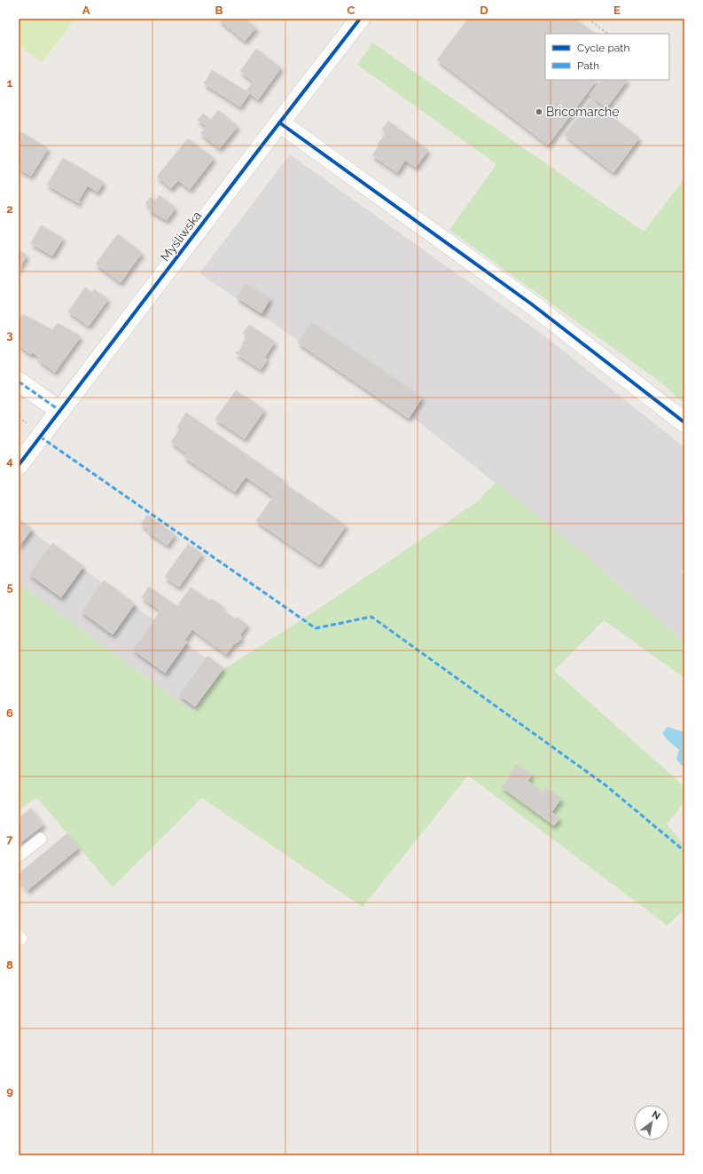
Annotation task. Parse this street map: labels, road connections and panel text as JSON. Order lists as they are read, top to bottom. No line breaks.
{"streets":{"street":["Myśliwska"]},"places":["Bricomarche"],"legend":["Cycle path","Path"],"north":"top right","grid":{"columns":["A","B","C","D","E"],"rows":["1","2","3","4","5","6","7","8","9"]}}
